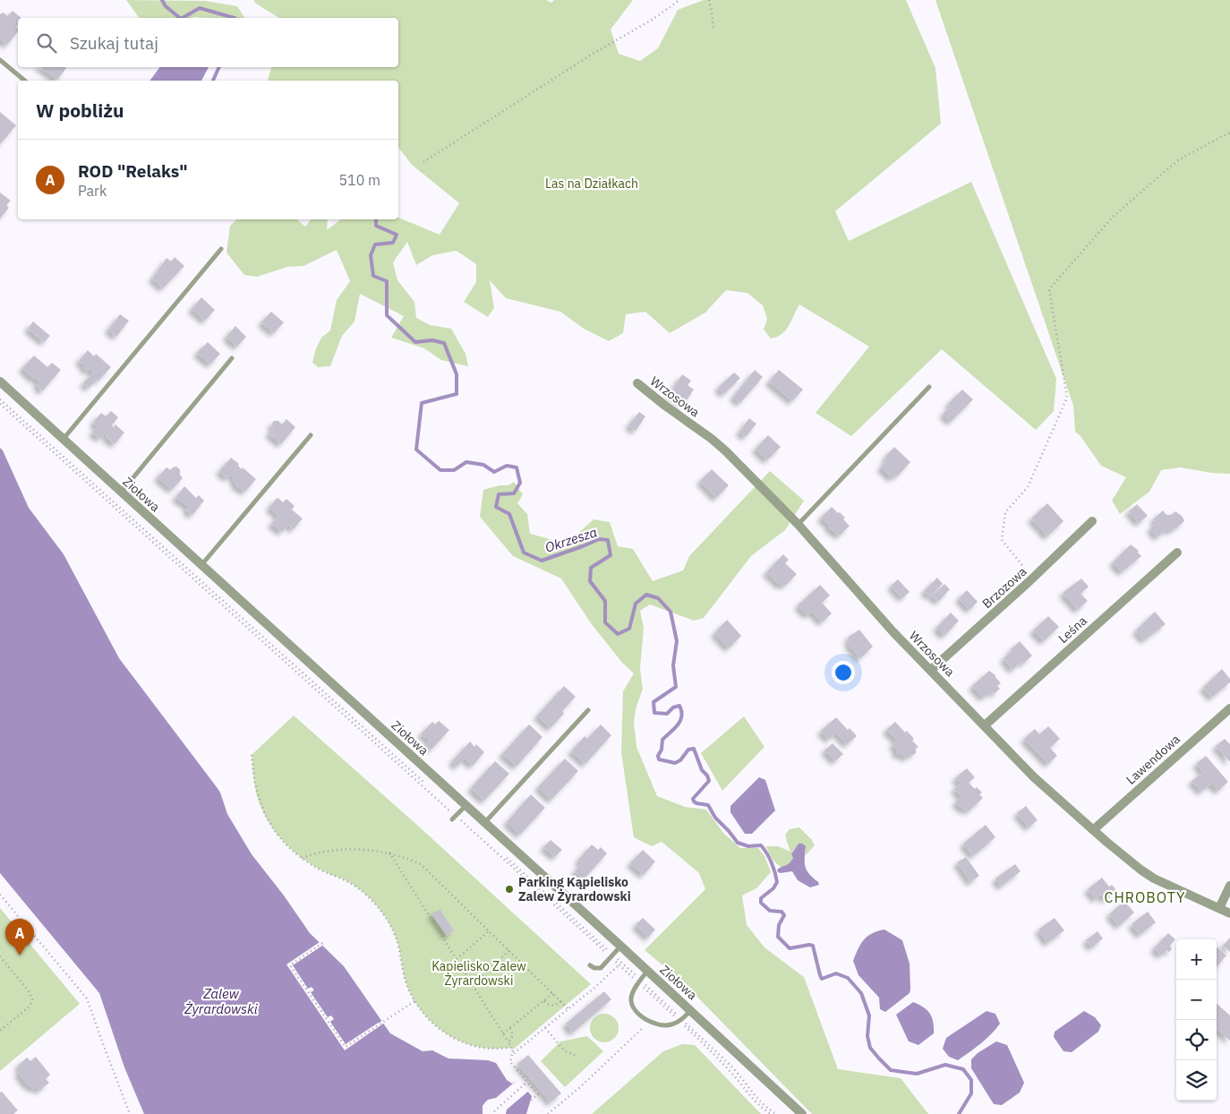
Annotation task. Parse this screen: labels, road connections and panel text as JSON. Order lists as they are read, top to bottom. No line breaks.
{"streets":{"street":["Wrzosowa","Ziołowa","Brzozowa","Leśna","Lawendowa"]},"crossings":[["Wrzosowa","Brzozowa"],["Wrzosowa","Leśna"],["Wrzosowa","Lawendowa"]],"districts":["CHROBOTY"],"water":["Okrzesza","Zalew Żyrardowski"],"parks":["Las na Działkach","Kapielisko Zalew Żyrardowski"],"places":["Parking Kąpielisko Zalew Żyrardowski"],"page":{"search":"Szukaj tutaj","heading":"W pobliżu","list":[{"mark":"A","name":"ROD \"Relaks\"","note":"Park","value":"510 m"}],"pins":"A","map_buttons":["+","−"]}}
